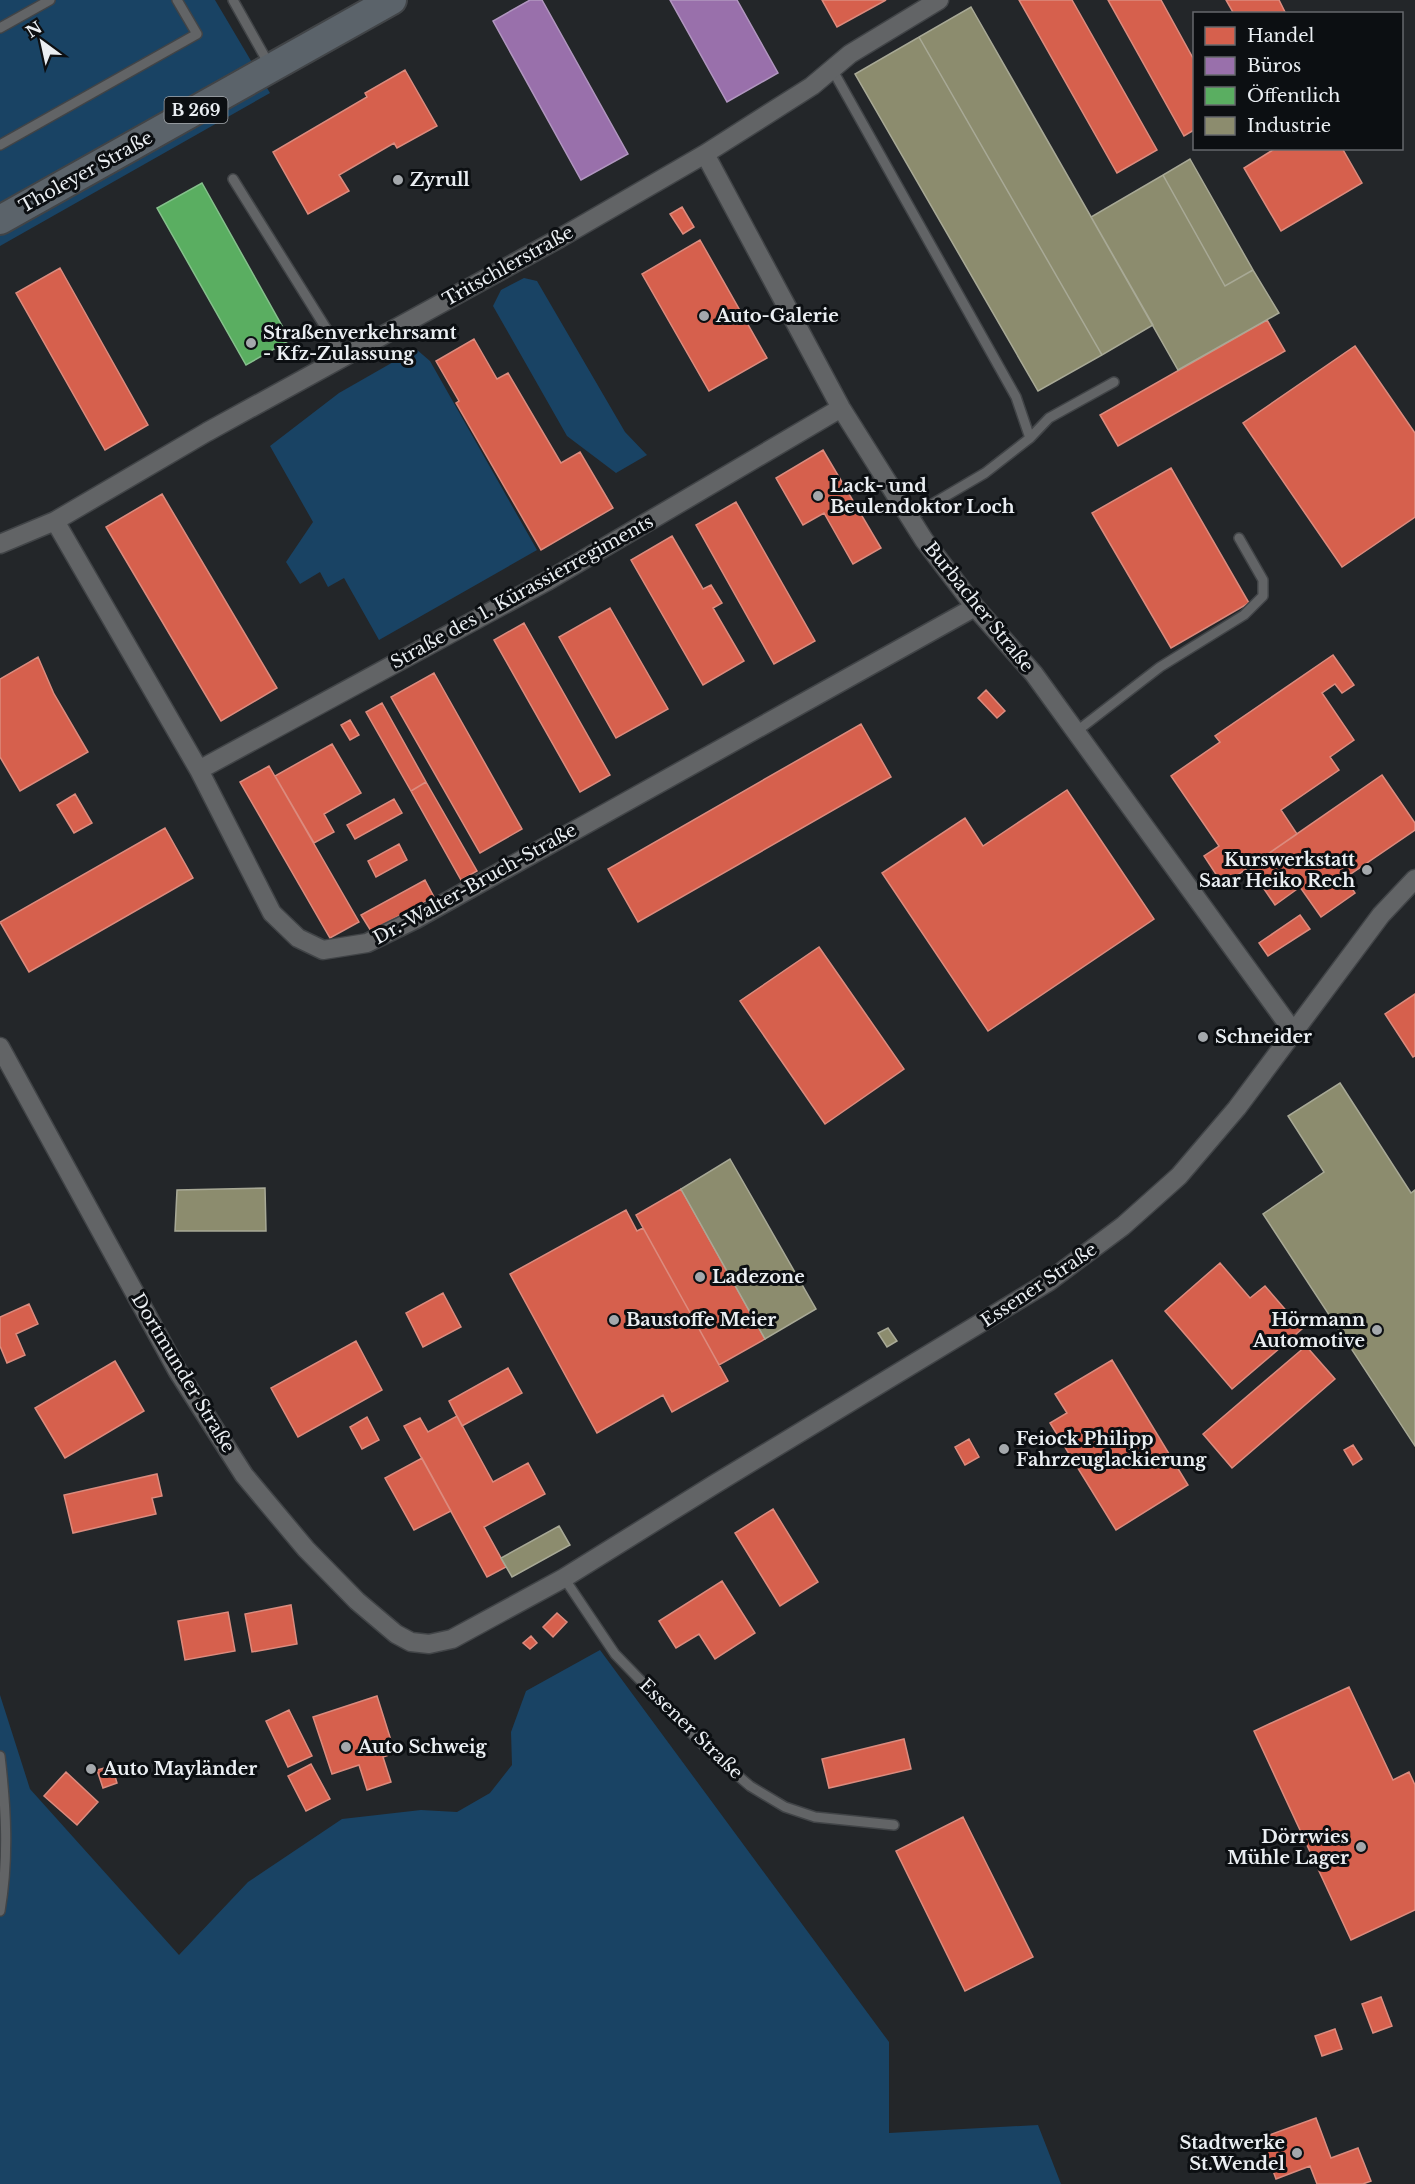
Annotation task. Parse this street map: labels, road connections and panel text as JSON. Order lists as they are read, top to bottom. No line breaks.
{"streets":{"main road":["B 269","Tholeyer Straße"],"street":["Tritschlerstraße","Straße des 1. Kürassierregiments","Burbacher Straße","Dr.-Walter-Bruch-Straße","Essener Straße","Dortmunder Straße"]},"crossings":[["Tritschlerstraße","Burbacher Straße"],["Tritschlerstraße","Dr.-Walter-Bruch-Straße"],["Straße des 1. Kürassierregiments","Burbacher Straße"],["Straße des 1. Kürassierregiments","Dr.-Walter-Bruch-Straße"],["Burbacher Straße","Dr.-Walter-Bruch-Straße"],["Burbacher Straße","Essener Straße"],["Essener Straße","Dortmunder Straße"]],"places":["Zyrull","Auto-Galerie","Straßenverkehrsamt - Kfz-Zulassung","Lack- und Beulendoktor Loch","Kurswerkstatt Saar Heiko Rech","Schneider","Ladezone","Baustoffe Meier","Hörmann Automotive","Feiock Philipp Fahrzeuglackierung","Auto Schweig","Auto Mayländer","Dörrwies Mühle Lager","Stadtwerke St.Wendel"],"legend":["Handel","Büros","Öffentlich","Industrie"],"north":"top left"}
